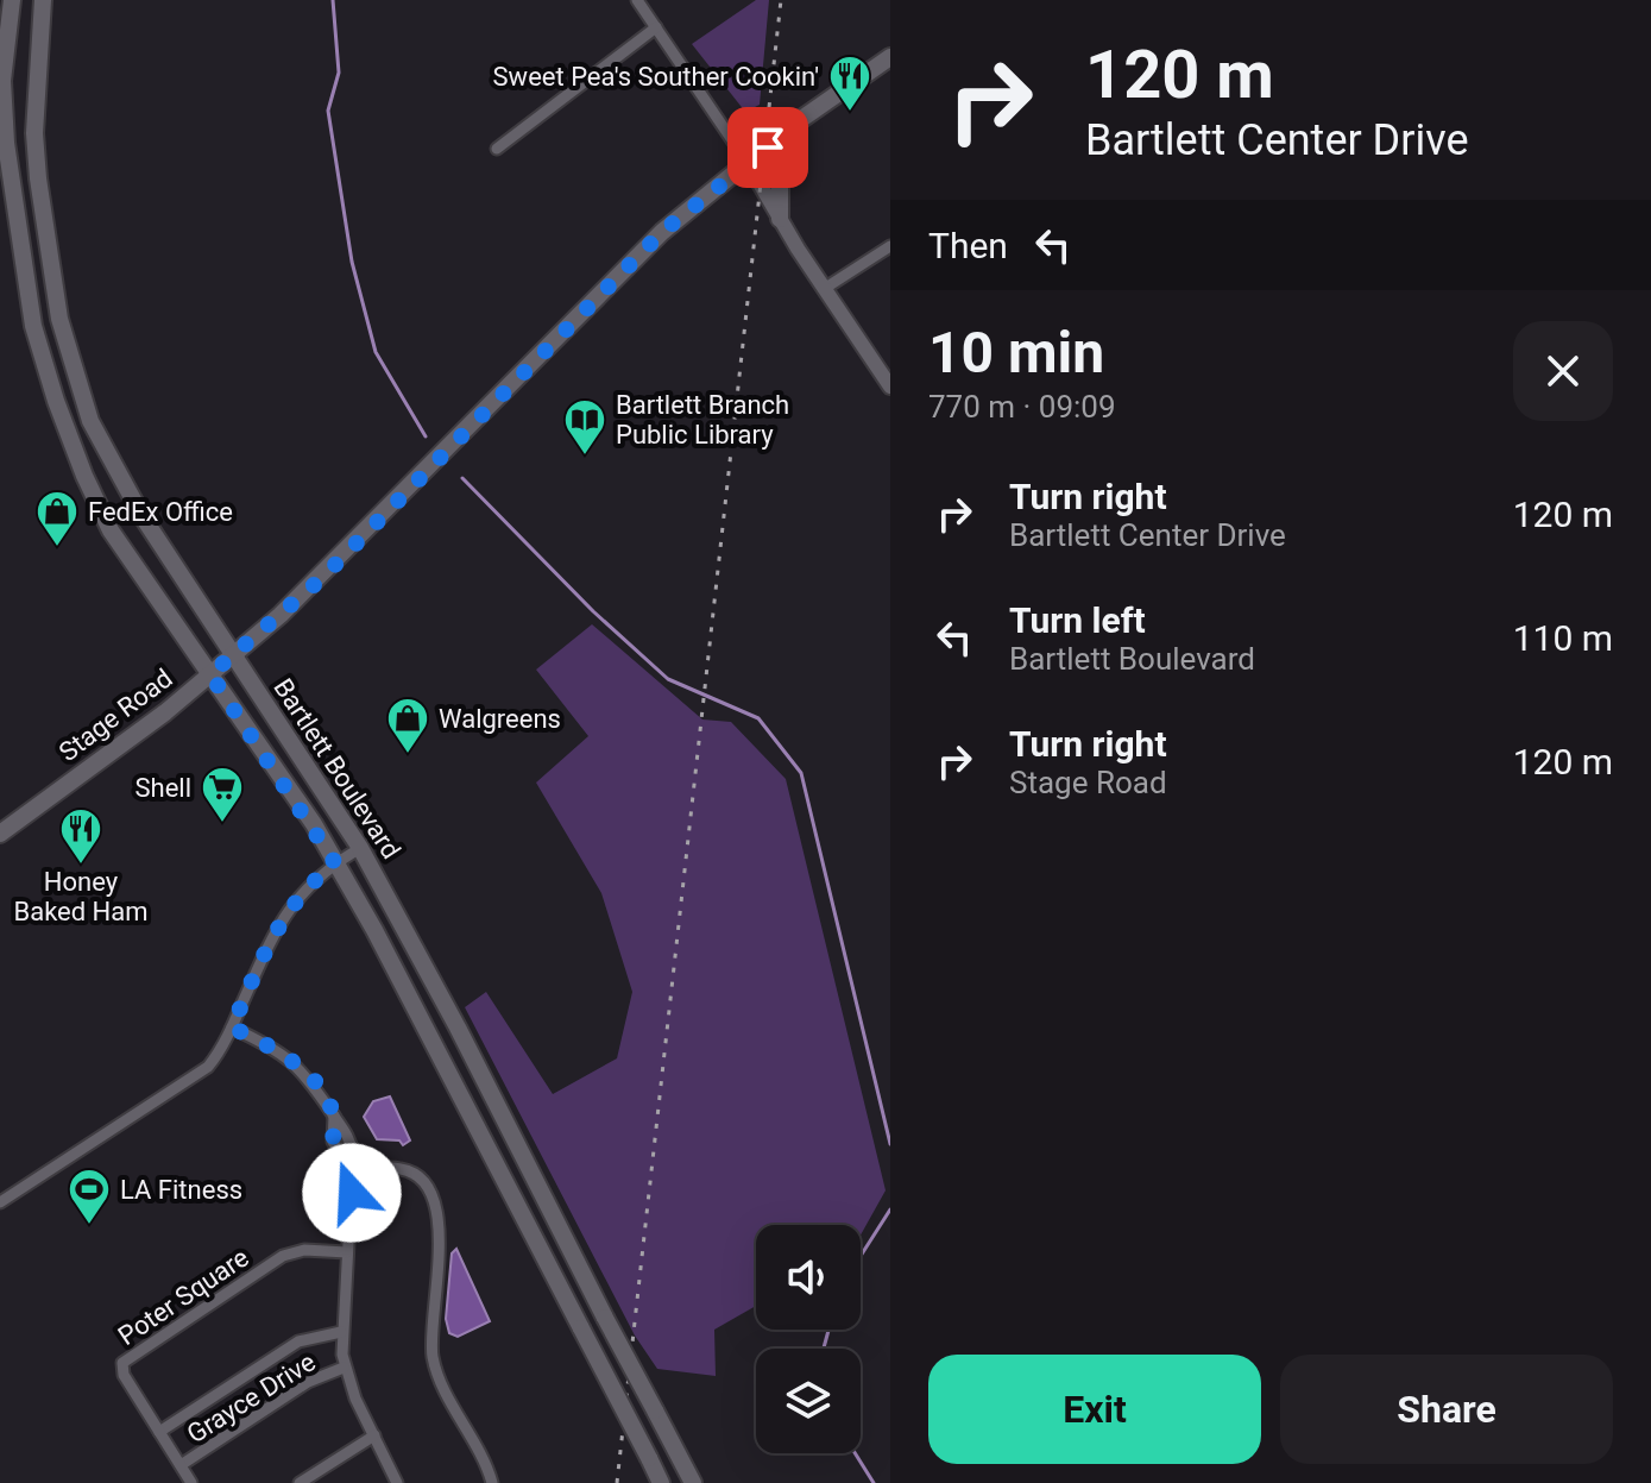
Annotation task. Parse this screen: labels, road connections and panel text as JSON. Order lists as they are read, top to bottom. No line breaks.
{"streets":{"main road":["Stage Road","Bartlett Boulevard"],"street":["Poter Square","Grayce Drive"]},"crossings":[["Stage Road","Bartlett Boulevard"],["Poter Square","Grayce Drive"]],"places":{"restaurant":["Sweet Pea's Souther Cookin'","Honey Baked Ham"],"library":["Bartlett Branch Public Library"],"shop":["FedEx Office","Walgreens"],"supermarket":["Shell"],"sports":["LA Fitness"]},"page":{"turn":["120 m","Bartlett Center Drive"],"then":"Then","heading":["10 min","770 m · 09:09"],"list":[{"name":"Turn right","note":"Bartlett Center Drive","value":"120 m"},{"name":"Turn left","note":"Bartlett Boulevard","value":"110 m"},{"name":"Turn right","note":"Stage Road","value":"120 m"}],"buttons":["Exit","Share"]}}
